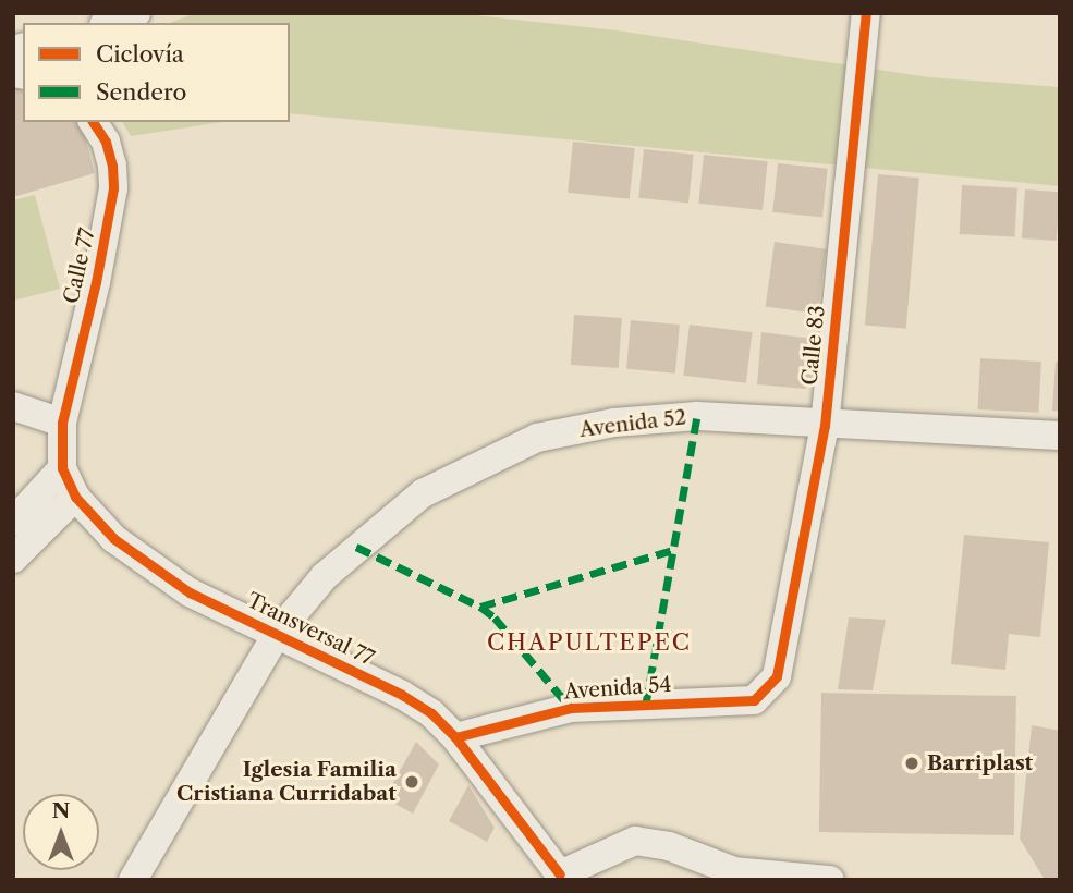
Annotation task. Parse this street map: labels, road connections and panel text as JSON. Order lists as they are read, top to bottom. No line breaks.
{"streets":{"street":["Calle 77","Calle 83","Avenida 52","Transversal 77","Avenida 54"]},"crossings":[["Calle 77","Transversal 77"],["Calle 83","Avenida 52"],["Calle 83","Avenida 54"],["Avenida 52","Transversal 77"],["Transversal 77","Avenida 54"]],"districts":["CHAPULTEPEC"],"places":["Barriplast","Iglesia Familia Cristiana Curridabat"],"legend":["Ciclovía","Sendero"],"north":"top"}
